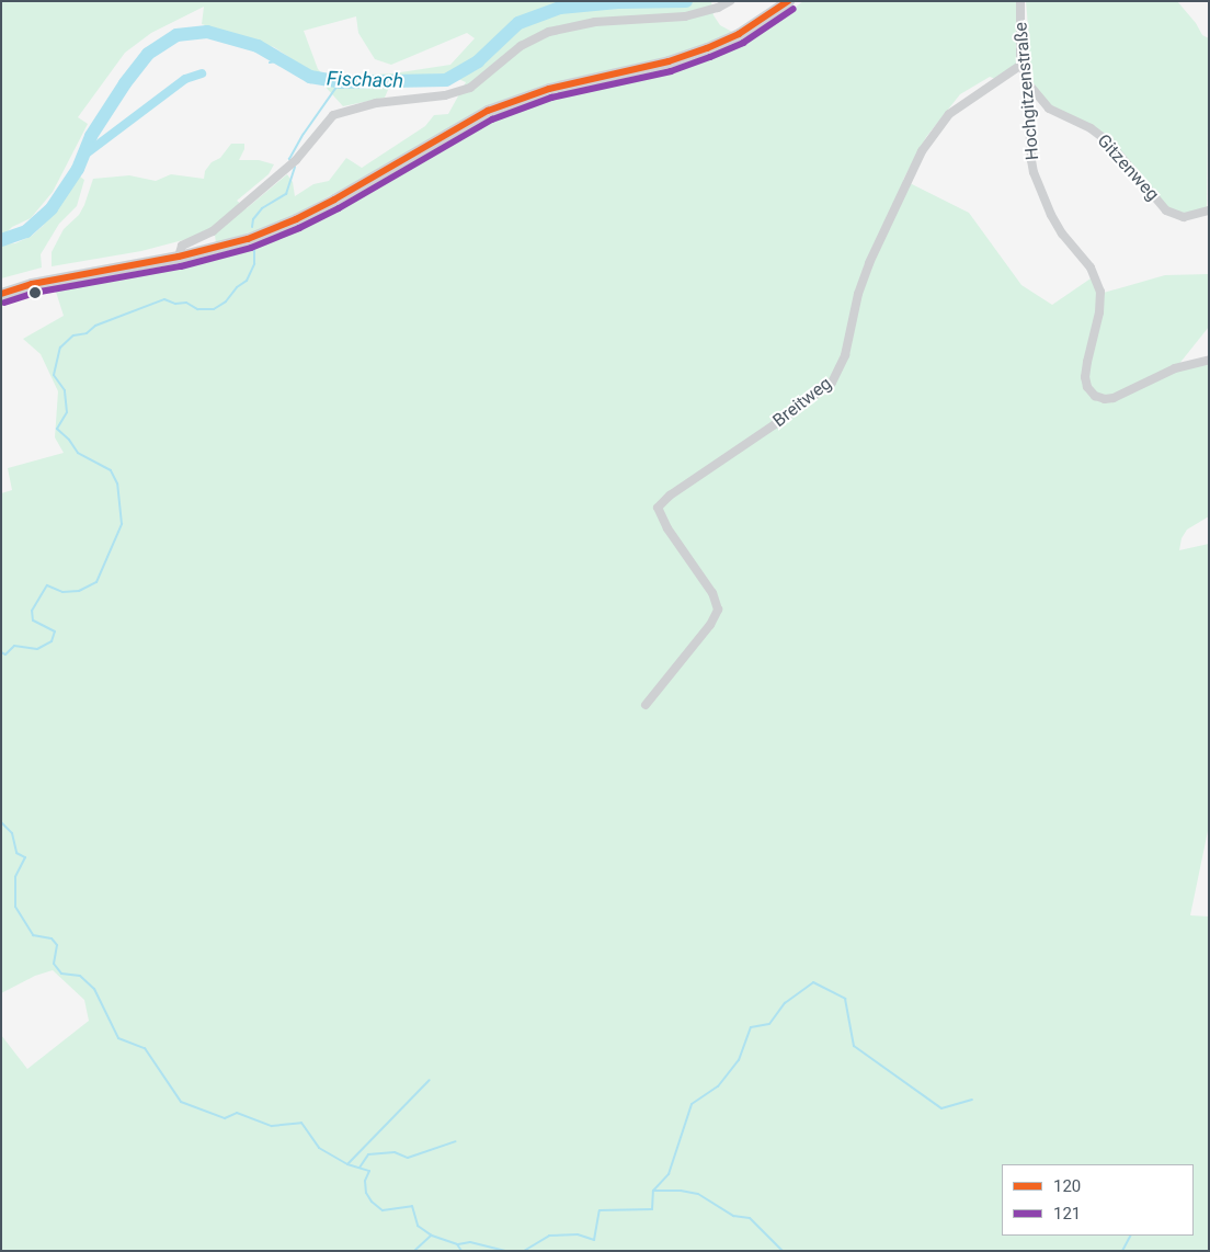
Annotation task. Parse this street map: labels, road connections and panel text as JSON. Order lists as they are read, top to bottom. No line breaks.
{"streets":{"street":["Hochgitzenstraße","Gitzenweg","Breitweg"]},"crossings":[["Hochgitzenstraße","Gitzenweg"],["Hochgitzenstraße","Breitweg"]],"water":["Fischach"],"lines":["transit line 120","transit line 121"],"legend":["120","121"]}
